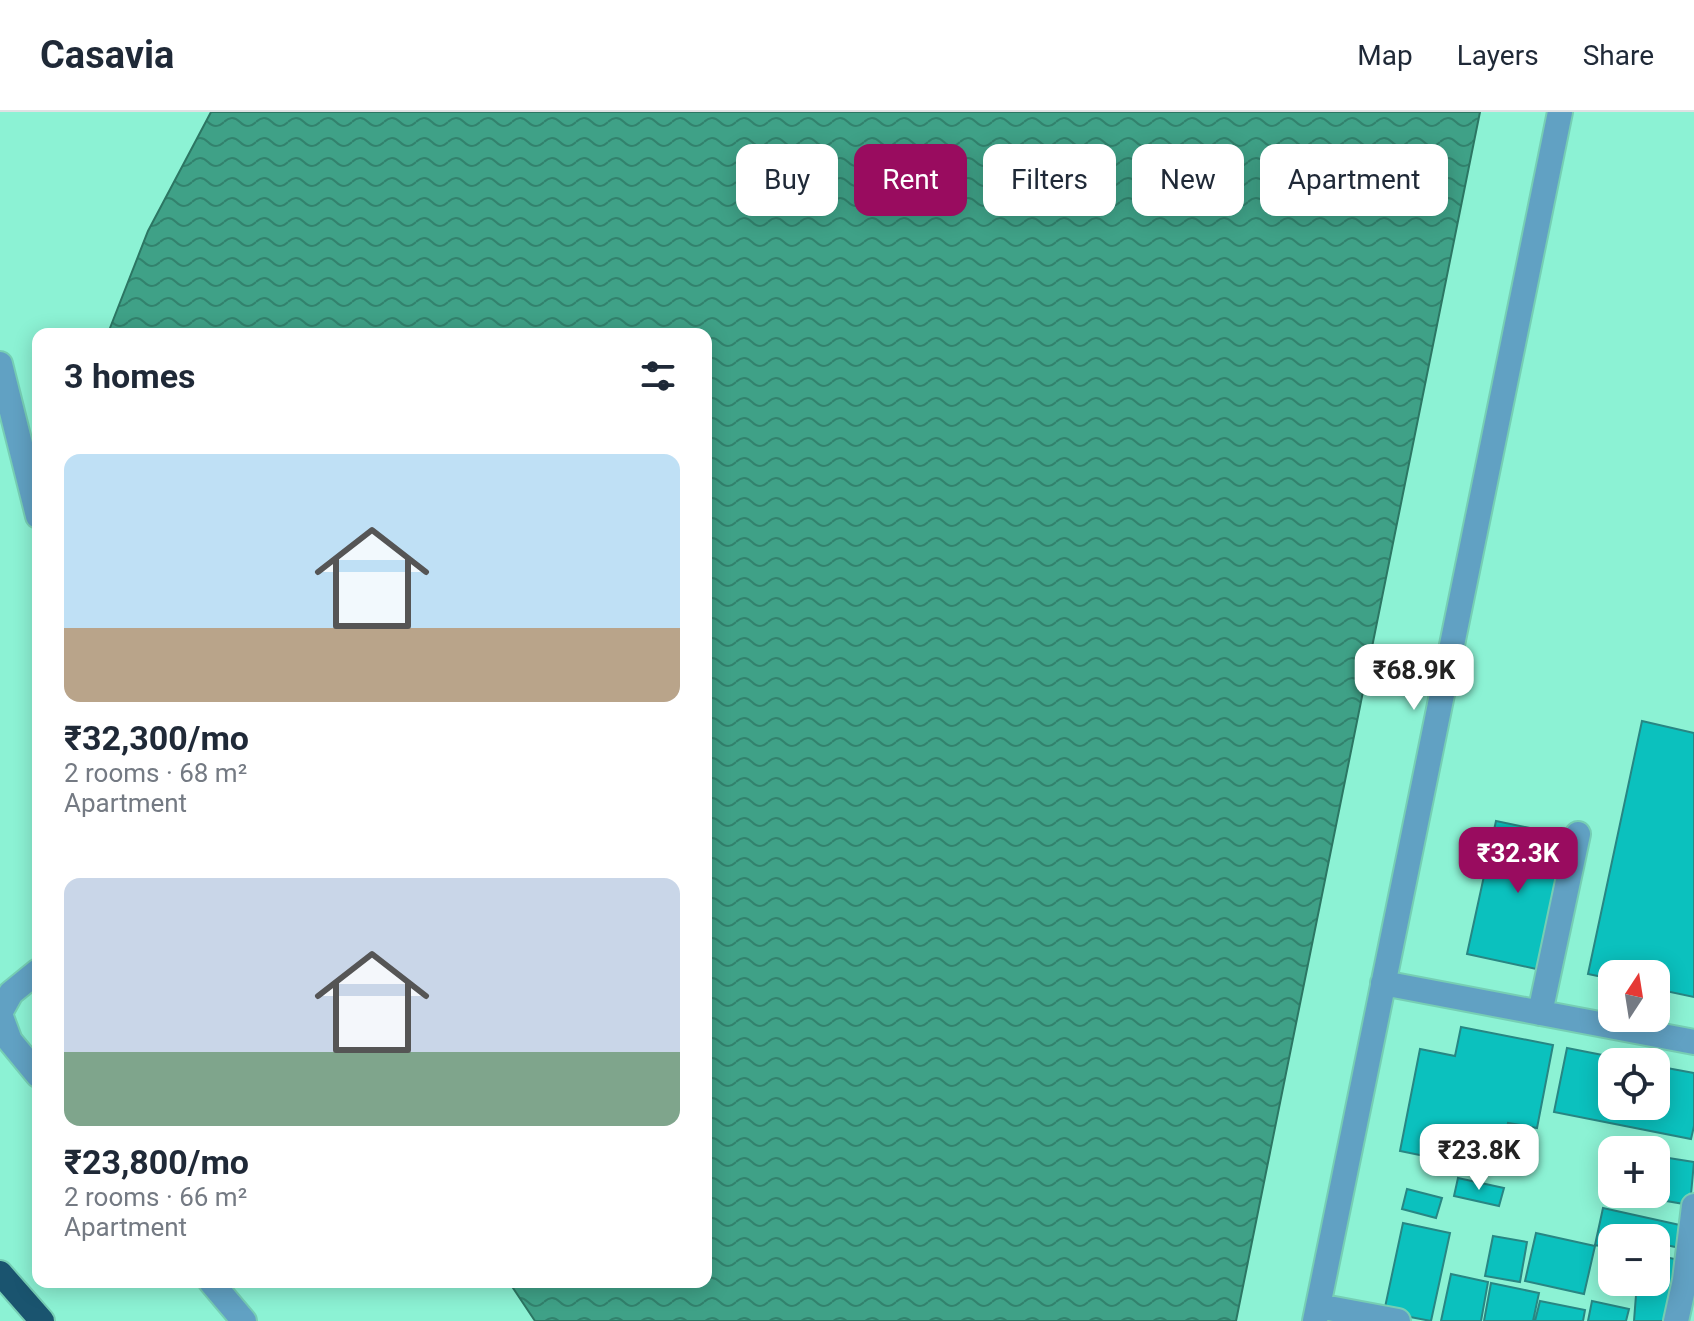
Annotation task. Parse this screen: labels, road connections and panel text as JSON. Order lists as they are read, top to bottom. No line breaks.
{"north":"top","page":{"header":"Casavia","nav":["Map","Layers","Share"],"chip":["Buy","Rent","Filters","New","Apartment"],"heading":"3 homes","list":[{"name":"₹32,300/mo","note":"2 rooms · 68 m² · Apartment"},{"name":"₹23,800/mo","note":"2 rooms · 66 m² · Apartment"}],"price":["₹68.9K","₹32.3K","₹23.8K"],"map_buttons":["+","−"]}}
